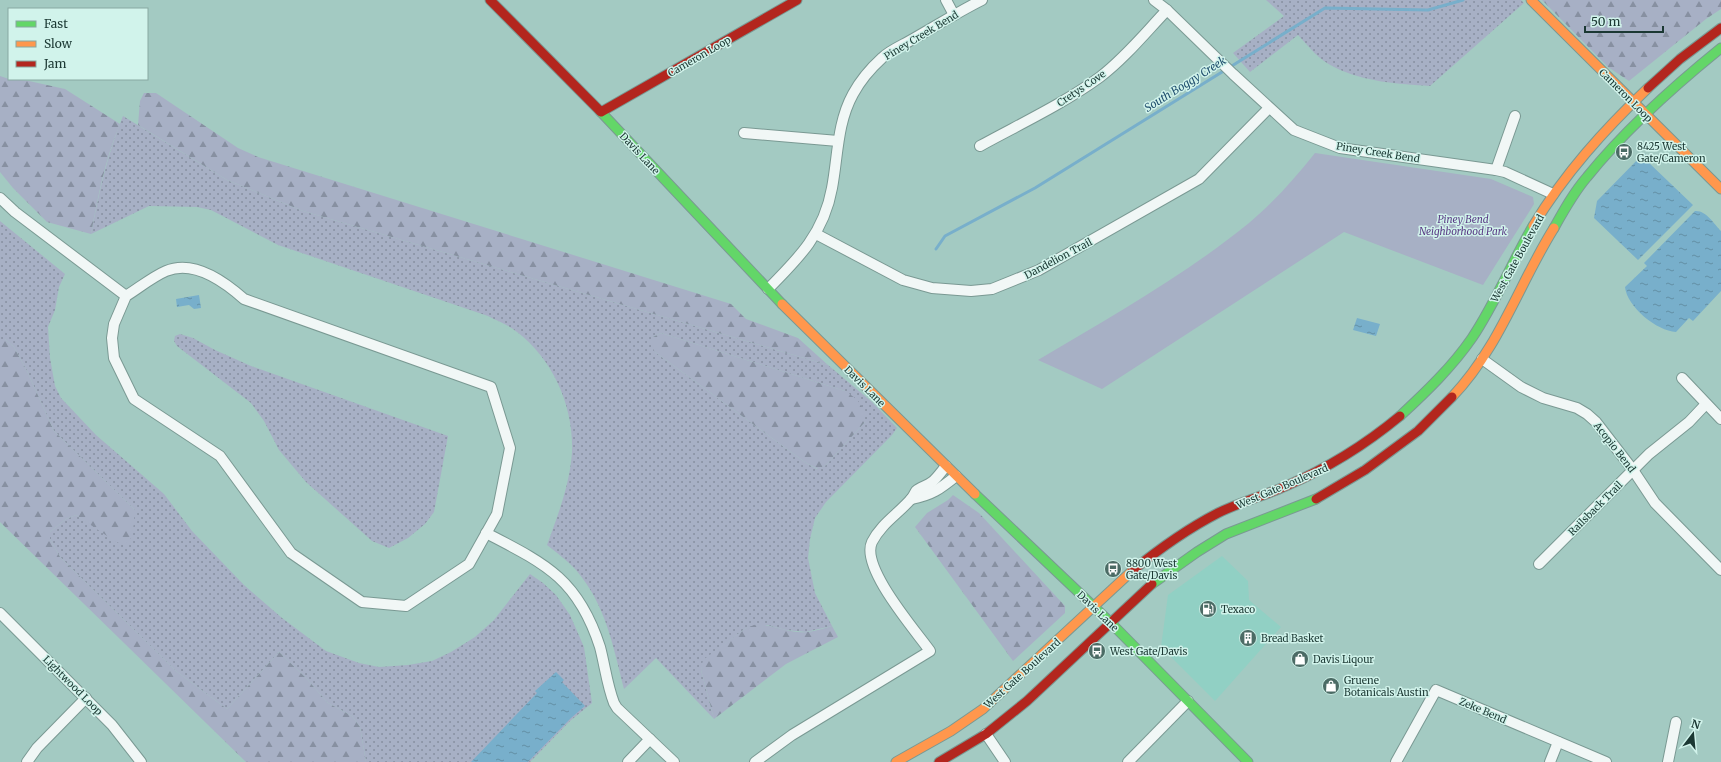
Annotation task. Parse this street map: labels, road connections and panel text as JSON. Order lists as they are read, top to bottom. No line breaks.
{"streets":{"main road":["Cameron Loop","Davis Lane","West Gate Boulevard"],"street":["Piney Creek Bend","Cretys Cove","Dandelion Trail","Acopio Bend","Railsback Trail","Lightwood Loop","Zeke Bend"]},"crossings":[["Piney Creek Bend","Cretys Cove"],["Piney Creek Bend","Davis Lane"],["Piney Creek Bend","Dandelion Trail"],["Piney Creek Bend","West Gate Boulevard"],["Cameron Loop","Davis Lane"],["Cameron Loop","West Gate Boulevard"],["Davis Lane","West Gate Boulevard"],["West Gate Boulevard","Acopio Bend"],["Acopio Bend","Railsback Trail"]],"water":["South Boggy Creek"],"parks":["Piney Bend Neighborhood Park"],"places":{"bus stop":["8425 West Gate/Cameron","8800 West Gate/Davis","West Gate/Davis"],"fuel station":["Texaco"],"building":["Bread Basket"],"shop":["Davis Liqour","Gruene Botanicals Austin"]},"legend":["Fast","Slow","Jam"],"scale_bar":"50 m","north":"top"}
